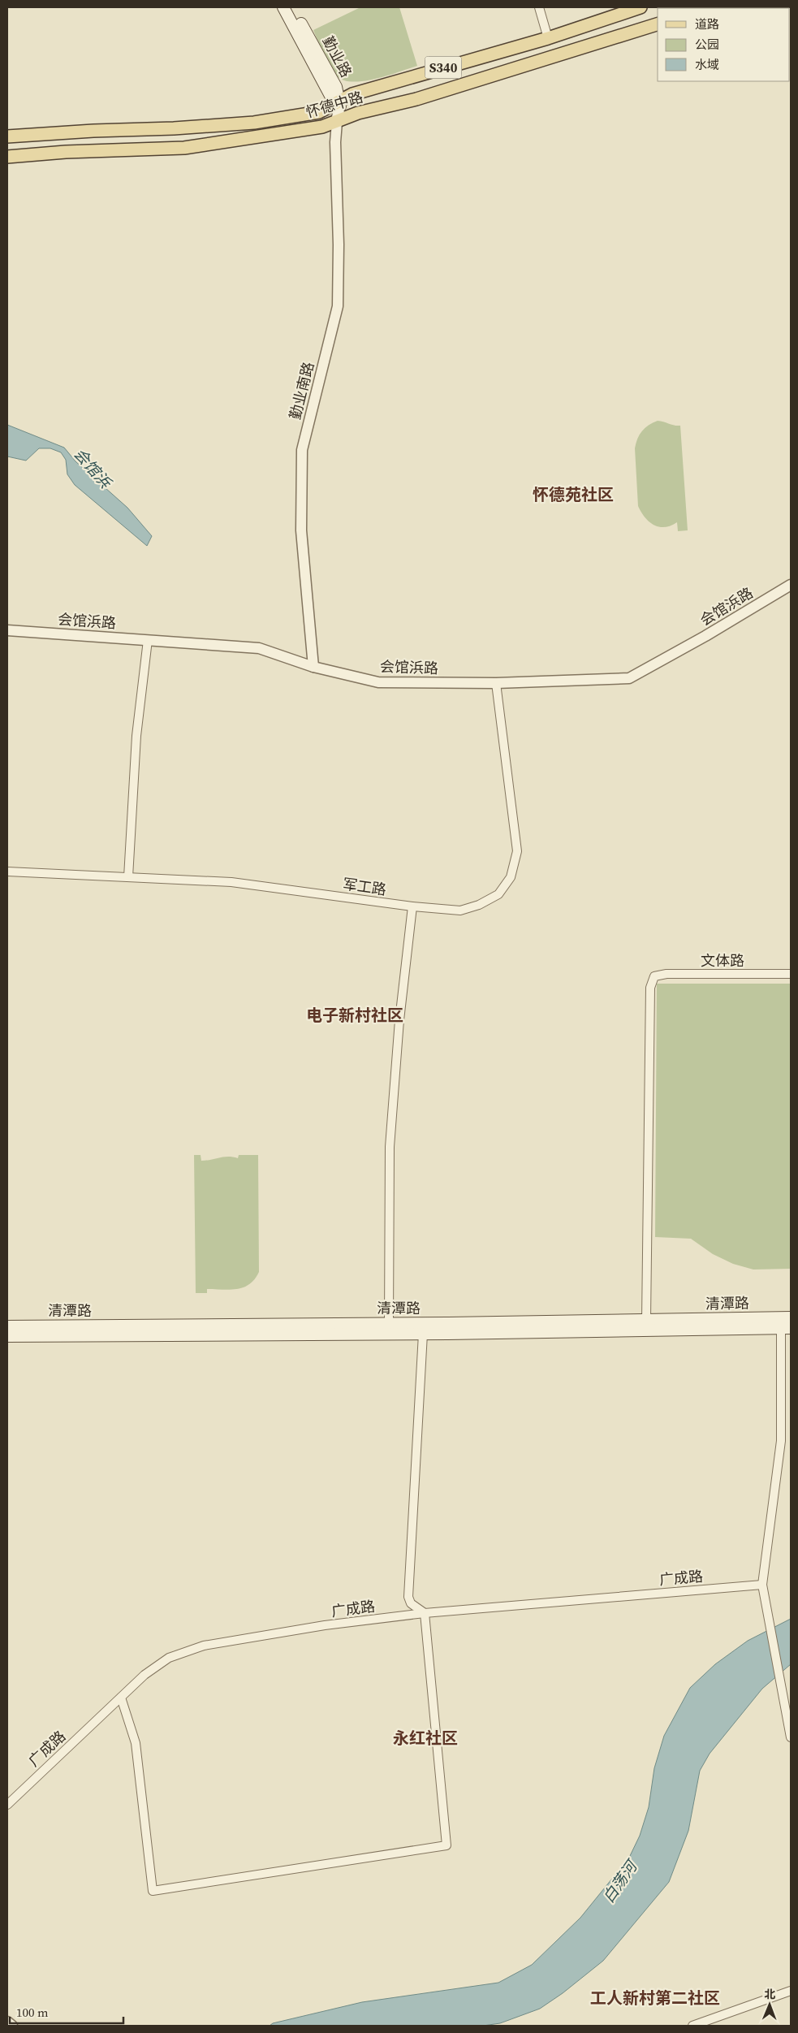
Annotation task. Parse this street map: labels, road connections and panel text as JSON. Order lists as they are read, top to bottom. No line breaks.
{"streets":{"main road":["勤业路","S340","怀德中路","清潭路"],"street":["勤业南路","会馆浜路","军工路","文体路","广成路"]},"crossings":[["勤业路","怀德中路"],["勤业路","勤业南路"],["怀德中路","勤业南路"],["勤业南路","会馆浜路"],["会馆浜路","军工路"],["文体路","清潭路"]],"districts":["怀德苑社区","电子新村社区","永红社区","工人新村第二社区"],"water":["会馆浜","白荡河"],"legend":["道路","公园","水域"],"scale_bar":"100 m","north":"top"}
